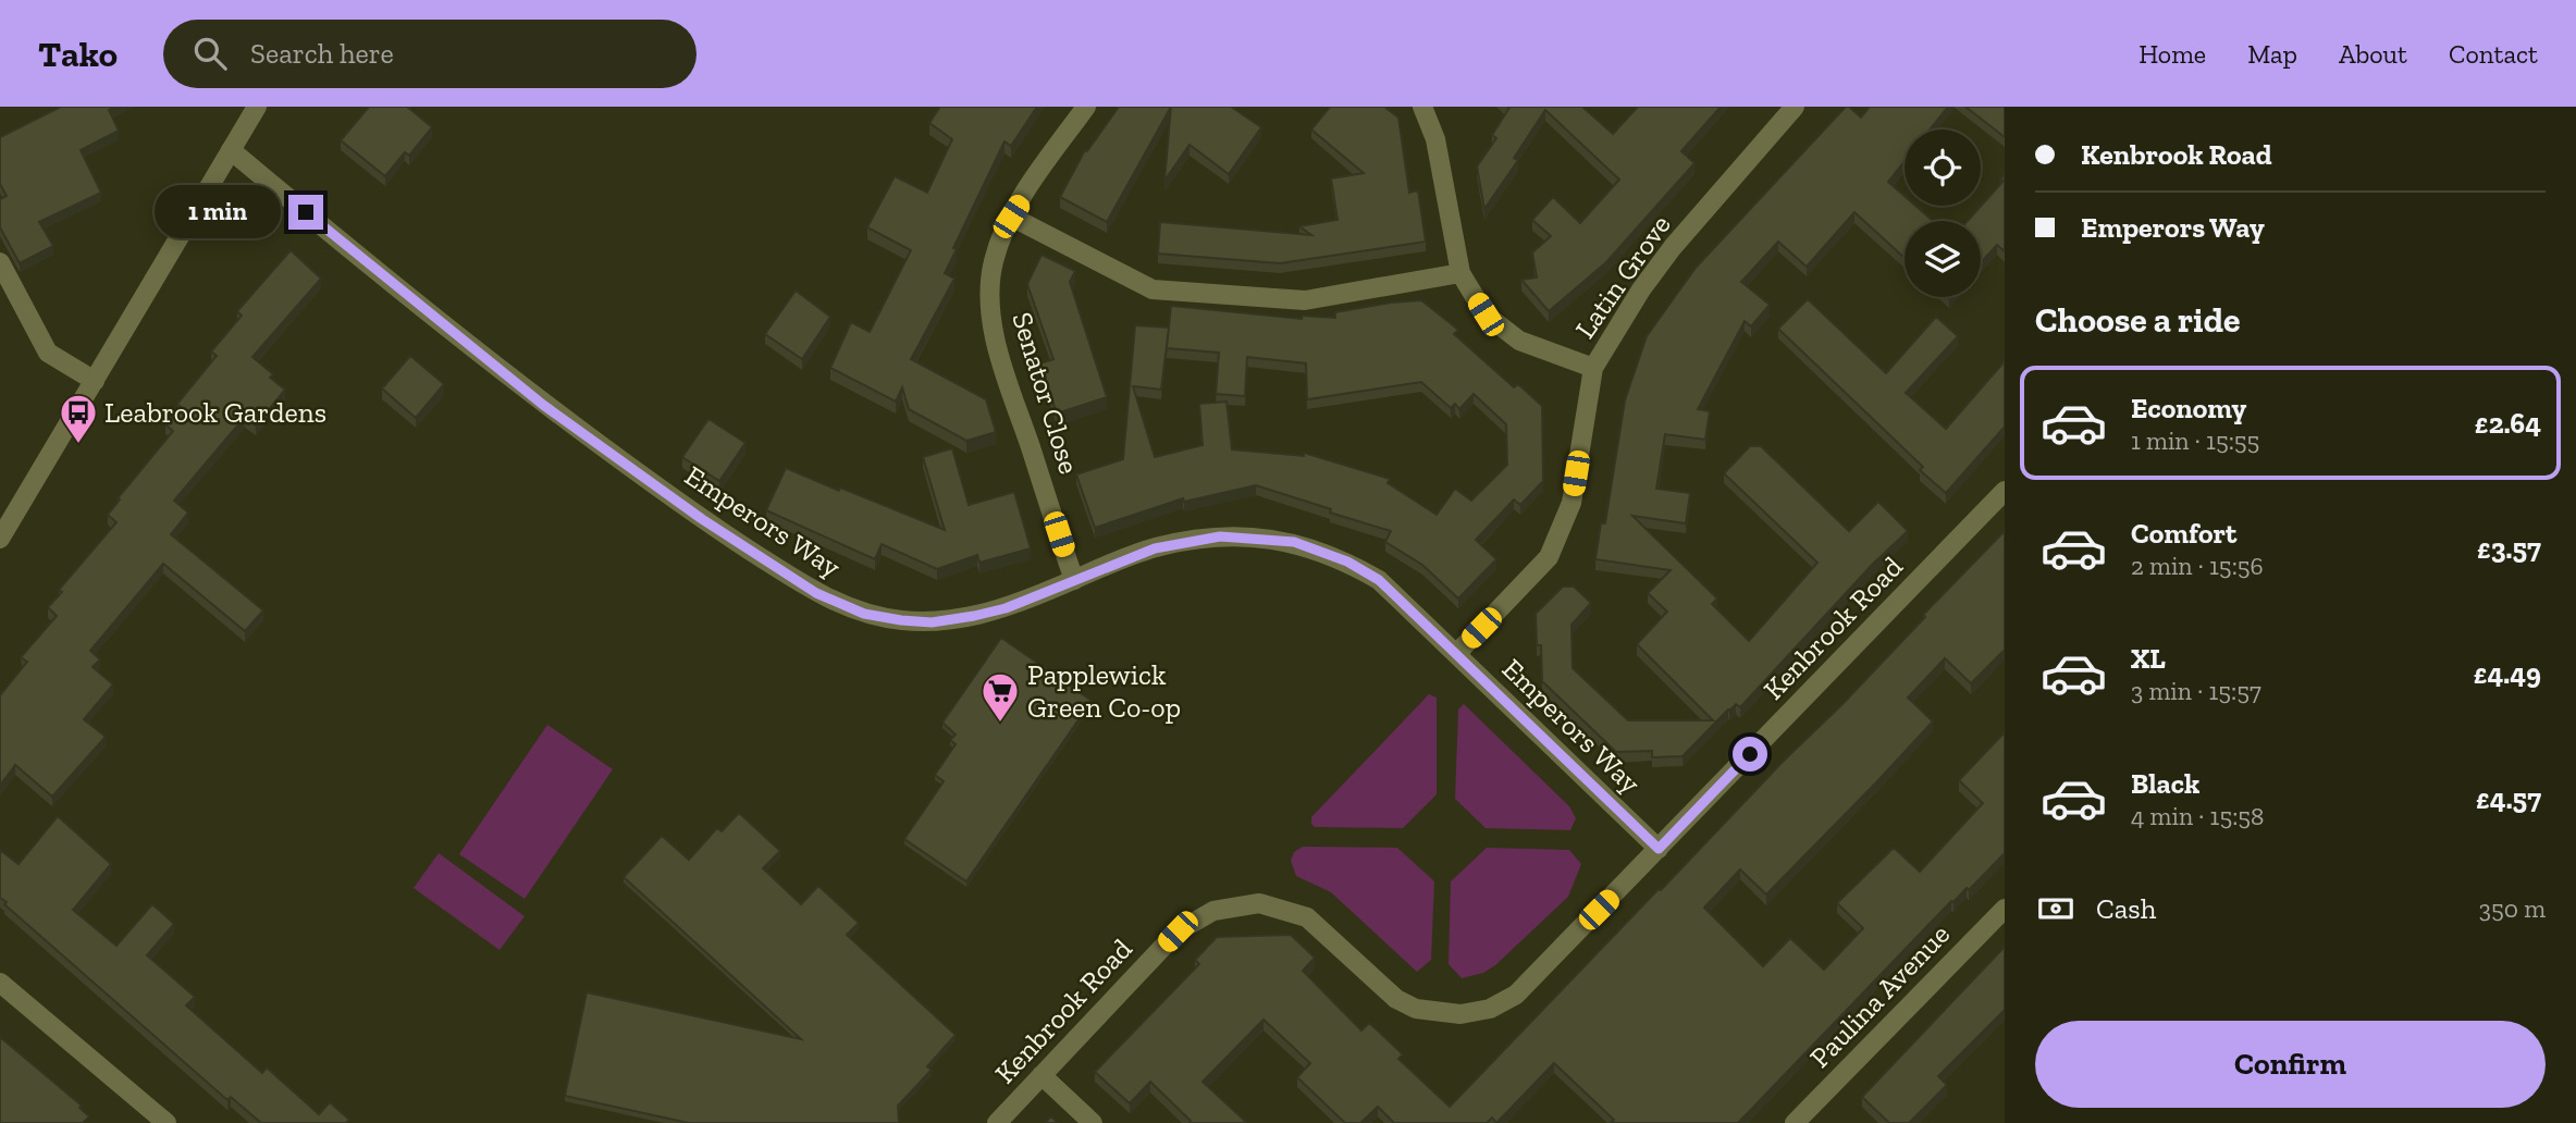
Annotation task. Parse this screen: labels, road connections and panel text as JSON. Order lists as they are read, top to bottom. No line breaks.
{"streets":{"street":["Latin Grove","Senator Close","Emperors Way","Kenbrook Road","Paulina Avenue"]},"crossings":[["Latin Grove","Emperors Way"],["Senator Close","Emperors Way"],["Emperors Way","Kenbrook Road"]],"places":{"bus stop":["Leabrook Gardens"],"supermarket":["Papplewick Green Co-op"]},"page":{"header":"Tako","search":"Search here","nav":["Home","Map","About","Contact"],"banner":["Kenbrook Road","Emperors Way"],"bubble":"1 min","heading":"Choose a ride","list":[{"name":"Economy","note":"1 min · 15:55","value":"£2.64"},{"name":"Comfort","note":"2 min · 15:56","value":"£3.57"},{"name":"XL","note":"3 min · 15:57","value":"£4.49"},{"name":"Black","note":"4 min · 15:58","value":"£4.57"}],"pay":["Cash","350 m"],"buttons":"Confirm"}}
